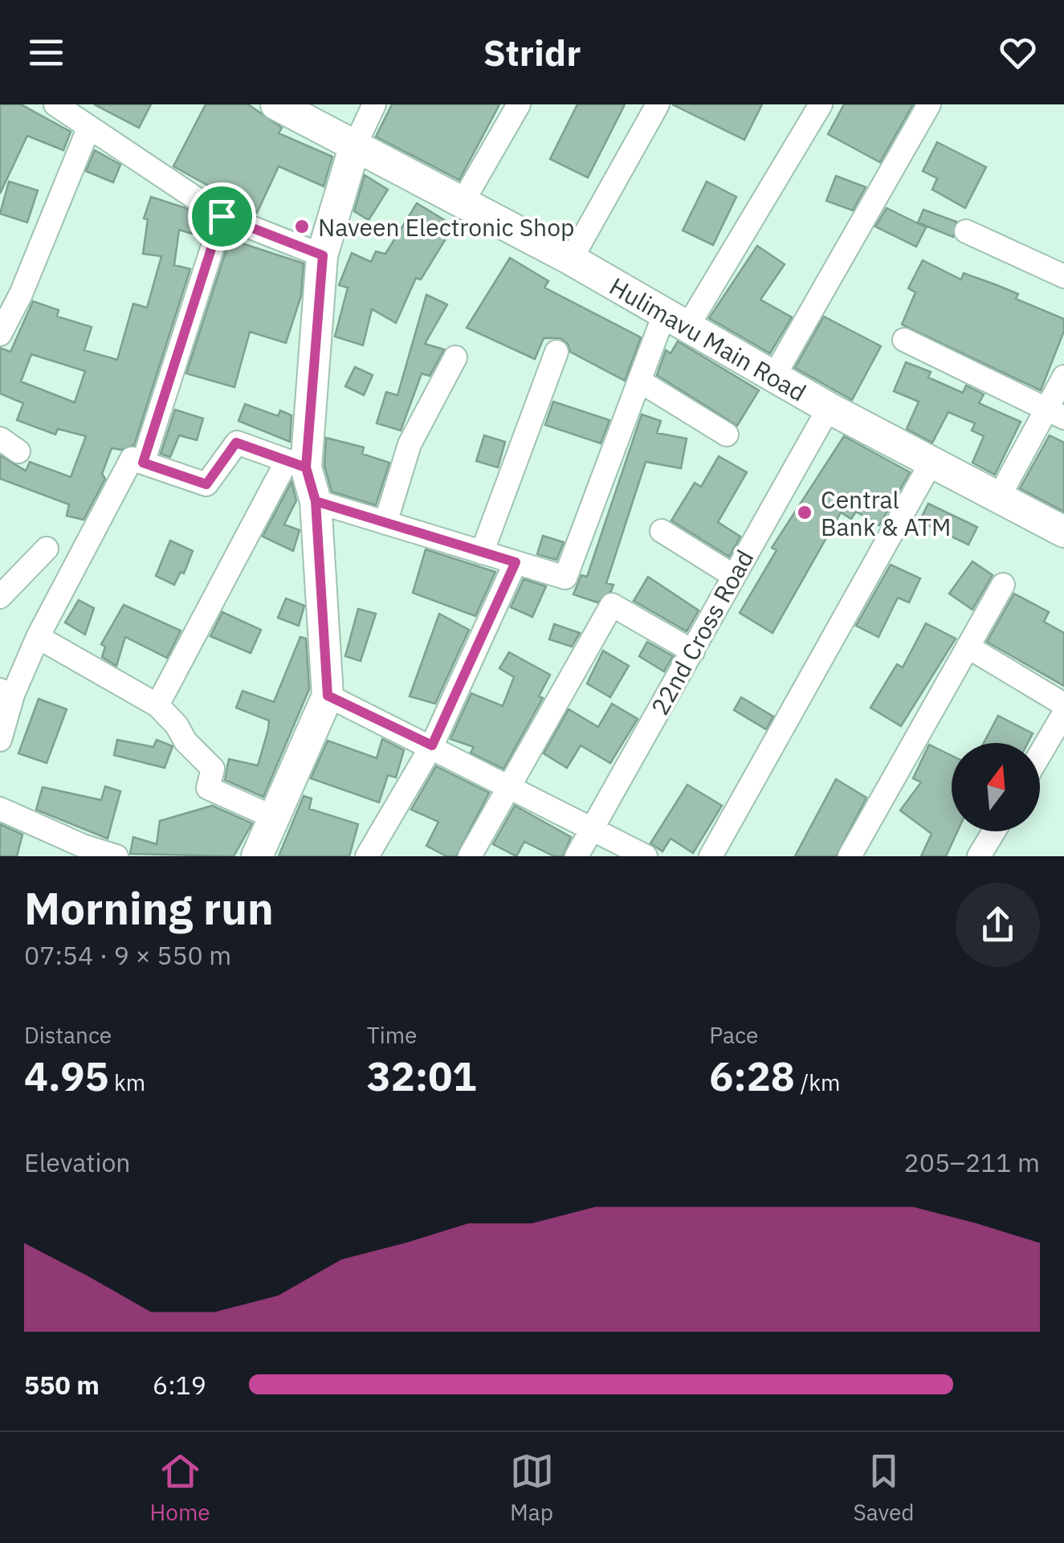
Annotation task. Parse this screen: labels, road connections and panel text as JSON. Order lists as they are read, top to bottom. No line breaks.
{"streets":{"street":["Hulimavu Main Road","22nd Cross Road"]},"crossings":[["Hulimavu Main Road","22nd Cross Road"]],"places":["Naveen Electronic Shop","Central Bank & ATM"],"north":"top","page":{"header":"Stridr","heading":["Morning run","07:54 · 9 × 550 m"],"stats":[["Distance","4.95 km"],["Time","32:01"],["Pace","6:28 /km"]],"chart":["Elevation","205–211 m"],"list":[{"name":"550 m","note":"6:19"}],"tabs":["Home","Map","Saved"]}}
